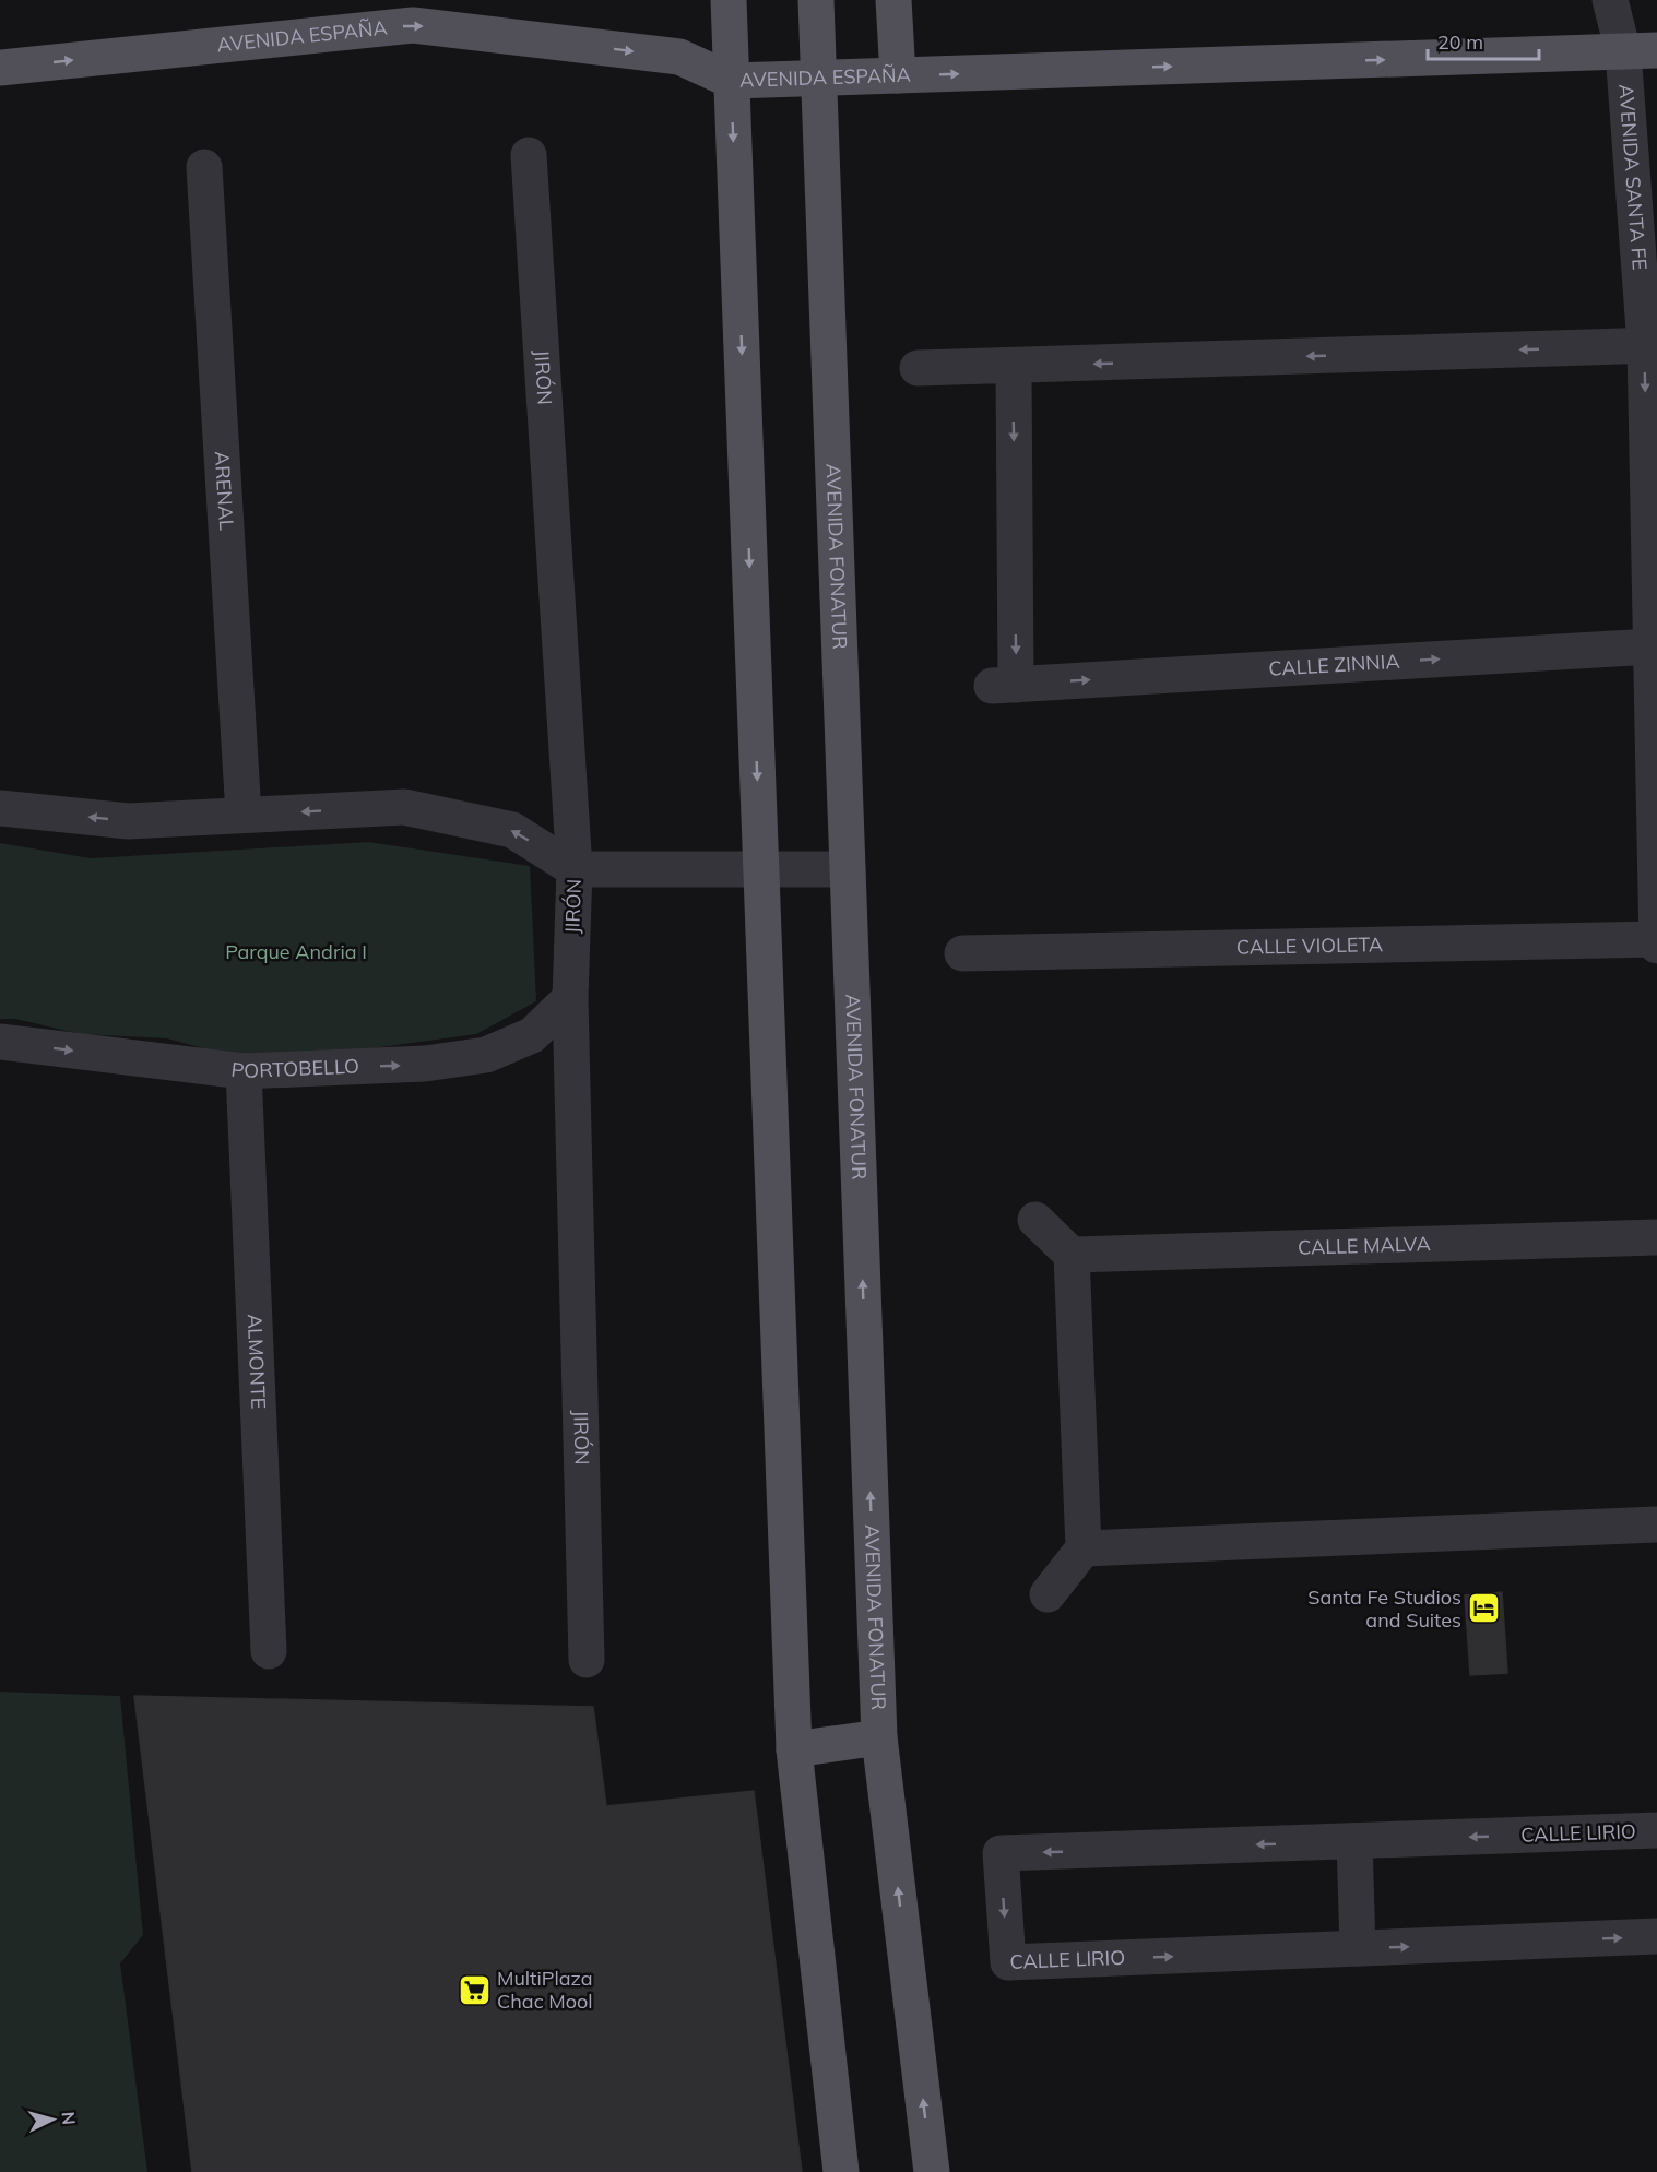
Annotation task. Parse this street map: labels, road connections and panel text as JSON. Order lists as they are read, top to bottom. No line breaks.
{"streets":{"main road":["AVENIDA ESPAÑA","AVENIDA FONATUR"],"street":["AVENIDA SANTA FE","JIRÓN","ARENAL","CALLE ZINNIA","CALLE VIOLETA","PORTOBELLO","CALLE MALVA","ALMONTE","CALLE LIRIO"]},"crossings":[["AVENIDA ESPAÑA","AVENIDA SANTA FE"],["AVENIDA ESPAÑA","AVENIDA FONATUR"],["AVENIDA SANTA FE","CALLE ZINNIA"],["AVENIDA SANTA FE","CALLE VIOLETA"],["JIRÓN","PORTOBELLO"],["PORTOBELLO","ALMONTE"]],"one_way":["AVENIDA ESPAÑA"],"parks":["Parque Andria I"],"places":{"hotel":["Santa Fe Studios and Suites"],"supermarket":["MultiPlaza Chac Mool"]},"scale_bar":"20 m","north":"right"}
